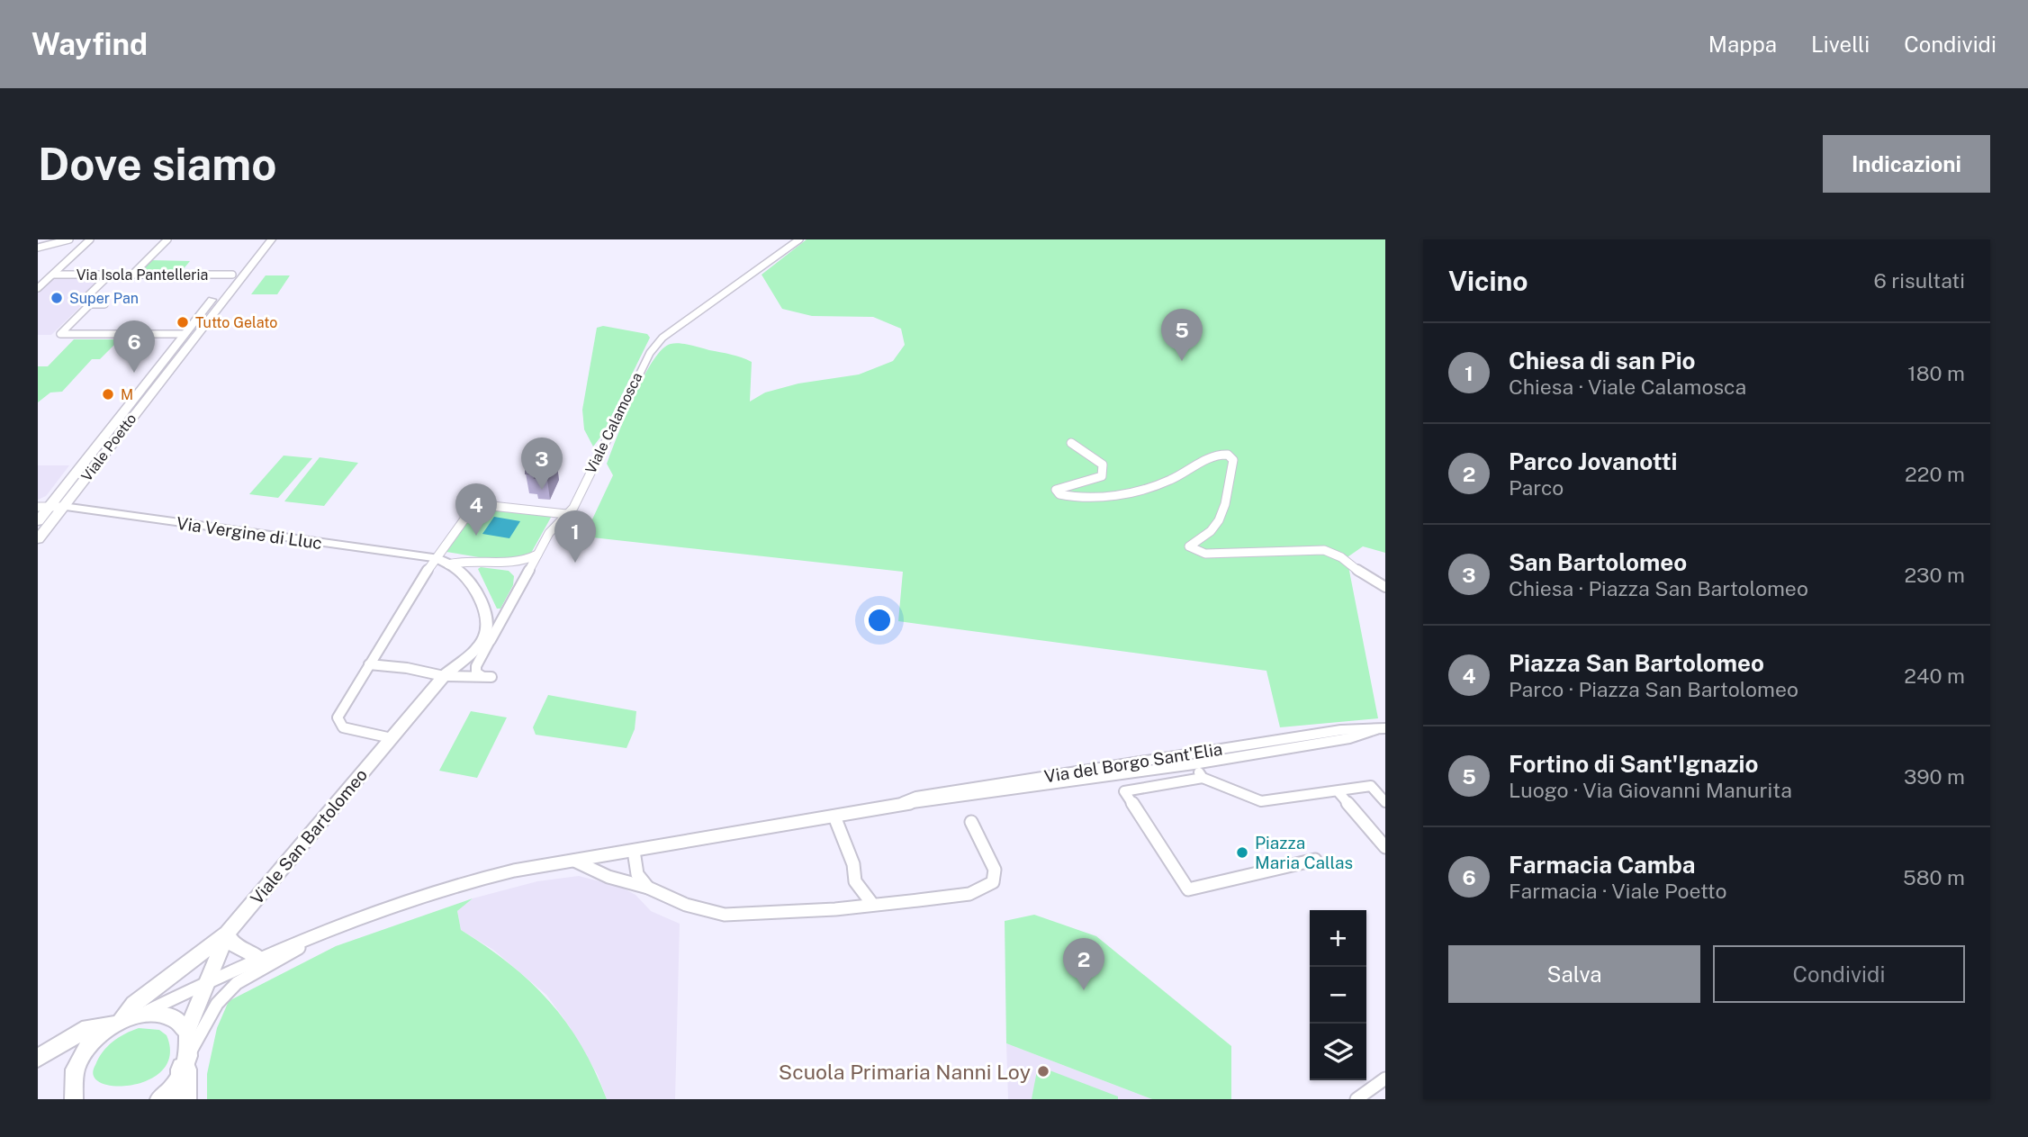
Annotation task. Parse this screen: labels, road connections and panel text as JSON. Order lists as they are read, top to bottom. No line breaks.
{"streets":{"main road":["Viale Poetto"],"street":["Via Isola Pantelleria","Viale Calamosca","Via Vergine di Lluc","Via del Borgo Sant'Elia","Viale San Bartolomeo"]},"crossings":[["Via Isola Pantelleria","Viale Poetto"],["Viale Calamosca","Viale San Bartolomeo"],["Viale Poetto","Via Vergine di Lluc"],["Via Vergine di Lluc","Viale San Bartolomeo"],["Via del Borgo Sant'Elia","Viale San Bartolomeo"]],"places":["Super Pan","Tutto Gelato","M","Piazza Maria Callas","Scuola Primaria Nanni Loy"],"page":{"header":"Wayfind","nav":["Mappa","Livelli","Condividi"],"buttons":["Indicazioni",["Salva","Condividi"]],"title":"Dove siamo","heading":["Vicino","6 risultati"],"pins":["5","6","3","4","1","2"],"list":[{"mark":"1","name":"Chiesa di san Pio","note":"Chiesa · Viale Calamosca","value":"180 m"},{"mark":"2","name":"Parco Jovanotti","note":"Parco","value":"220 m"},{"mark":"3","name":"San Bartolomeo","note":"Chiesa · Piazza San Bartolomeo","value":"230 m"},{"mark":"4","name":"Piazza San Bartolomeo","note":"Parco · Piazza San Bartolomeo","value":"240 m"},{"mark":"5","name":"Fortino di Sant'Ignazio","note":"Luogo · Via Giovanni Manurita","value":"390 m"},{"mark":"6","name":"Farmacia Camba","note":"Farmacia · Viale Poetto","value":"580 m"}],"map_buttons":["+","−"]}}
